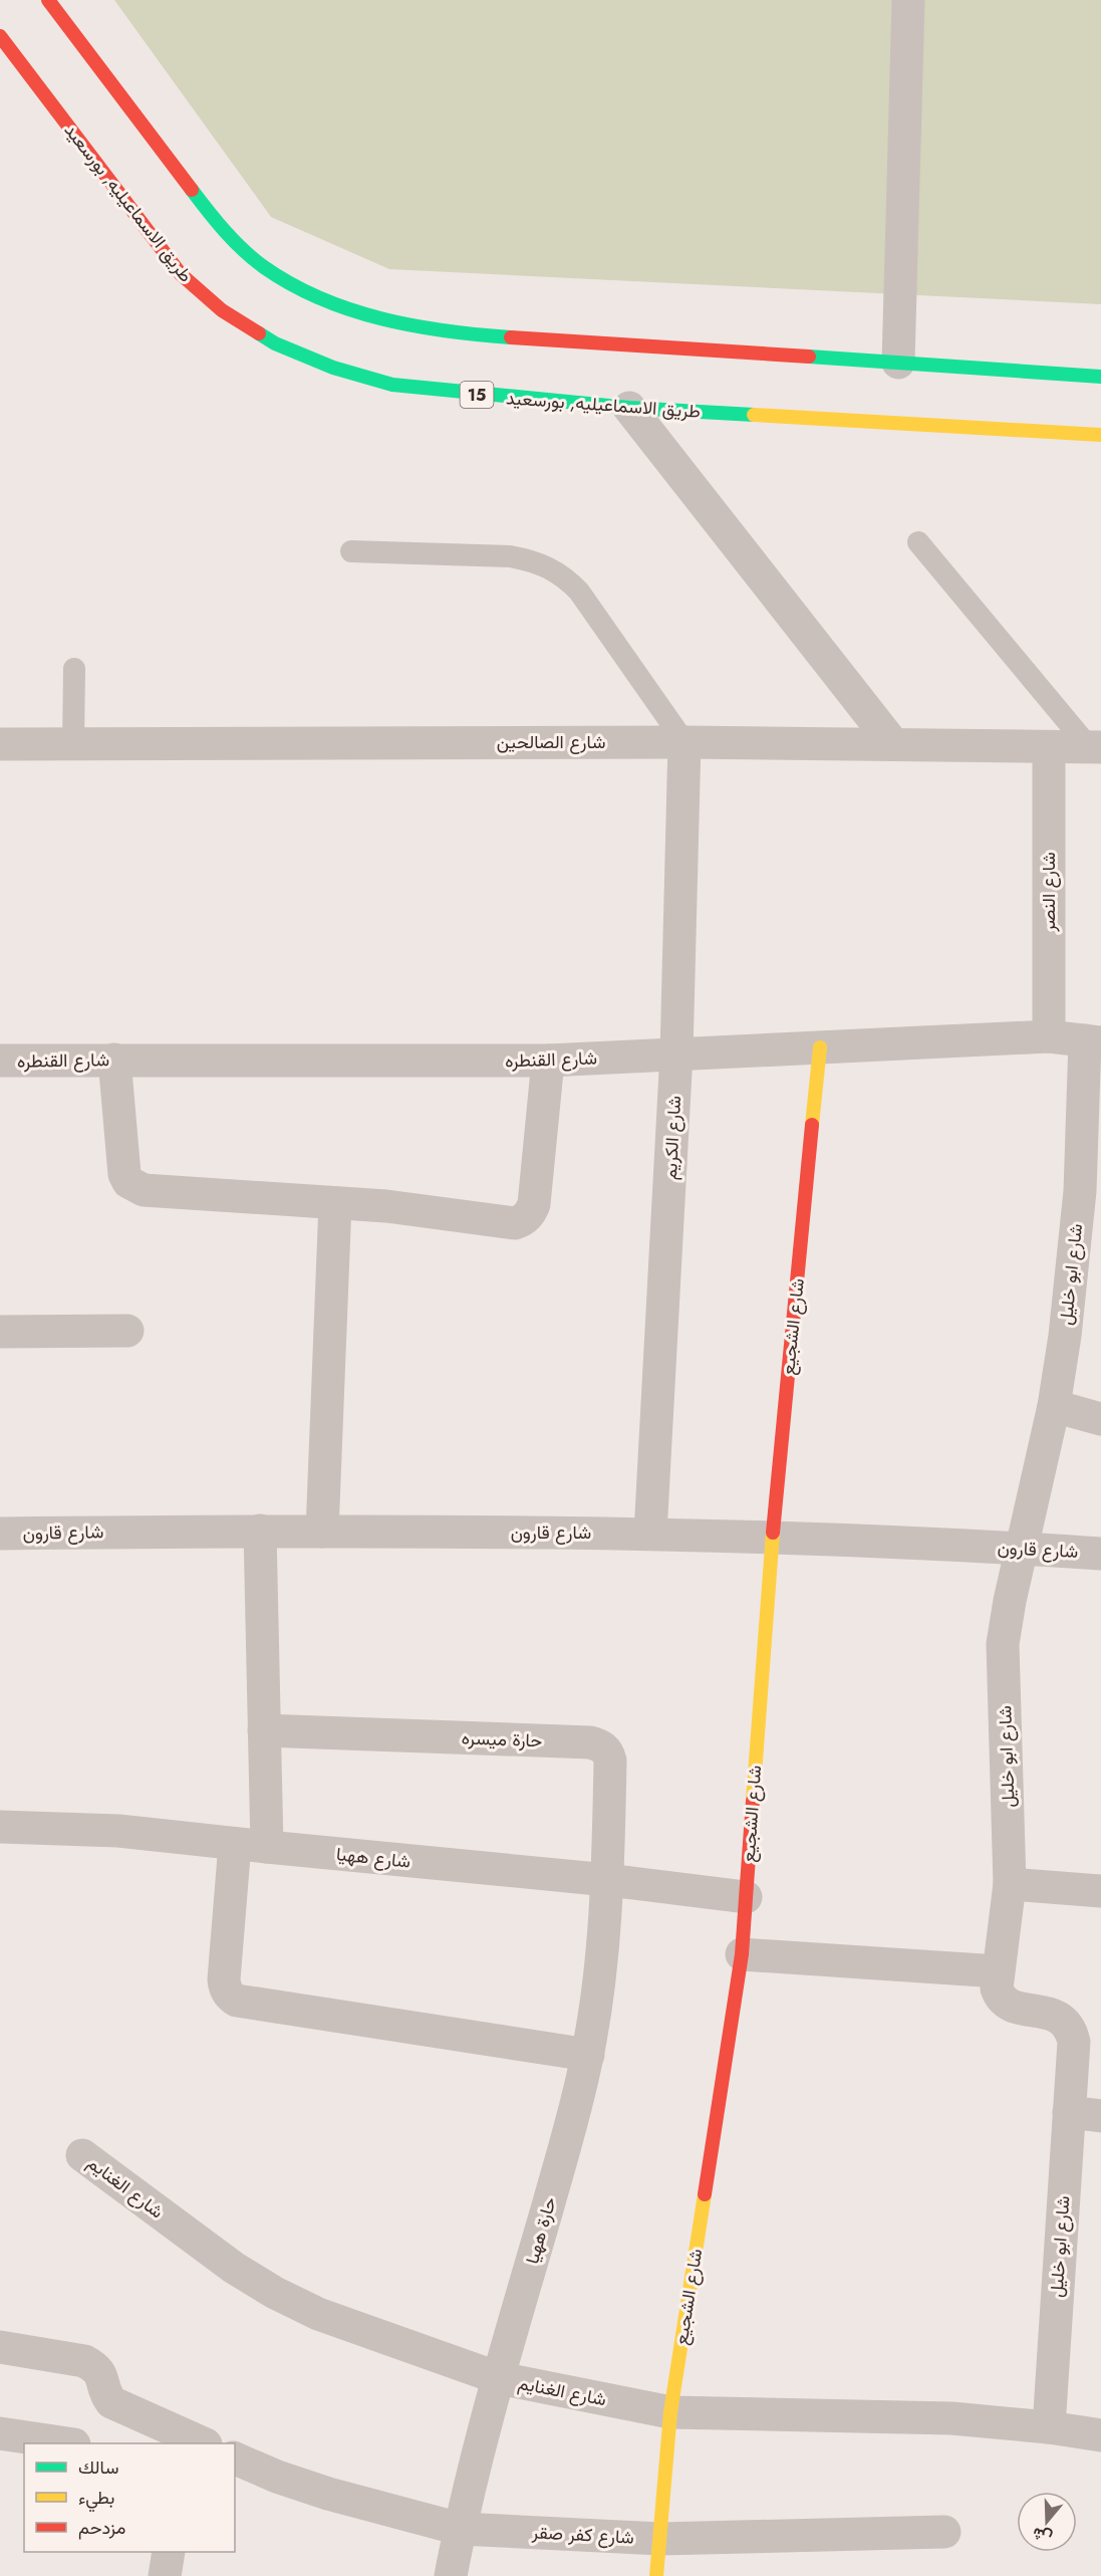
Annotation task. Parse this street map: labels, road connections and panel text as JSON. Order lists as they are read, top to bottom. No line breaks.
{"streets":{"main road":["طريق الاسماعيليه, بورسعيد","15","شارع الشجيع"],"street":["شارع الصالحين","شارع النصر","شارع القنطره","شارع الكريم","شارع ابو خليل","شارع قارون","حارة ميسره","شارع ههيا","شارع الغنايم","حارة ههيا","شارع كفر صقر"]},"crossings":[["شارع الصالحين","شارع النصر"],["شارع الصالحين","شارع الكريم"],["شارع النصر","شارع القنطره"],["شارع القنطره","شارع الكريم"],["شارع القنطره","شارع ابو خليل"],["شارع القنطره","شارع الشجيع"],["شارع الكريم","شارع قارون"],["شارع ابو خليل","شارع قارون"],["شارع ابو خليل","شارع الغنايم"],["شارع الشجيع","شارع قارون"],["شارع الشجيع","شارع ههيا"],["شارع الشجيع","شارع الغنايم"],["شارع الشجيع","شارع كفر صقر"],["حارة ميسره","شارع ههيا"],["حارة ميسره","حارة ههيا"],["شارع ههيا","حارة ههيا"],["شارع الغنايم","حارة ههيا"],["حارة ههيا","شارع كفر صقر"]],"legend":["سالك","بطيء","مزدحم"],"north":"bottom"}
